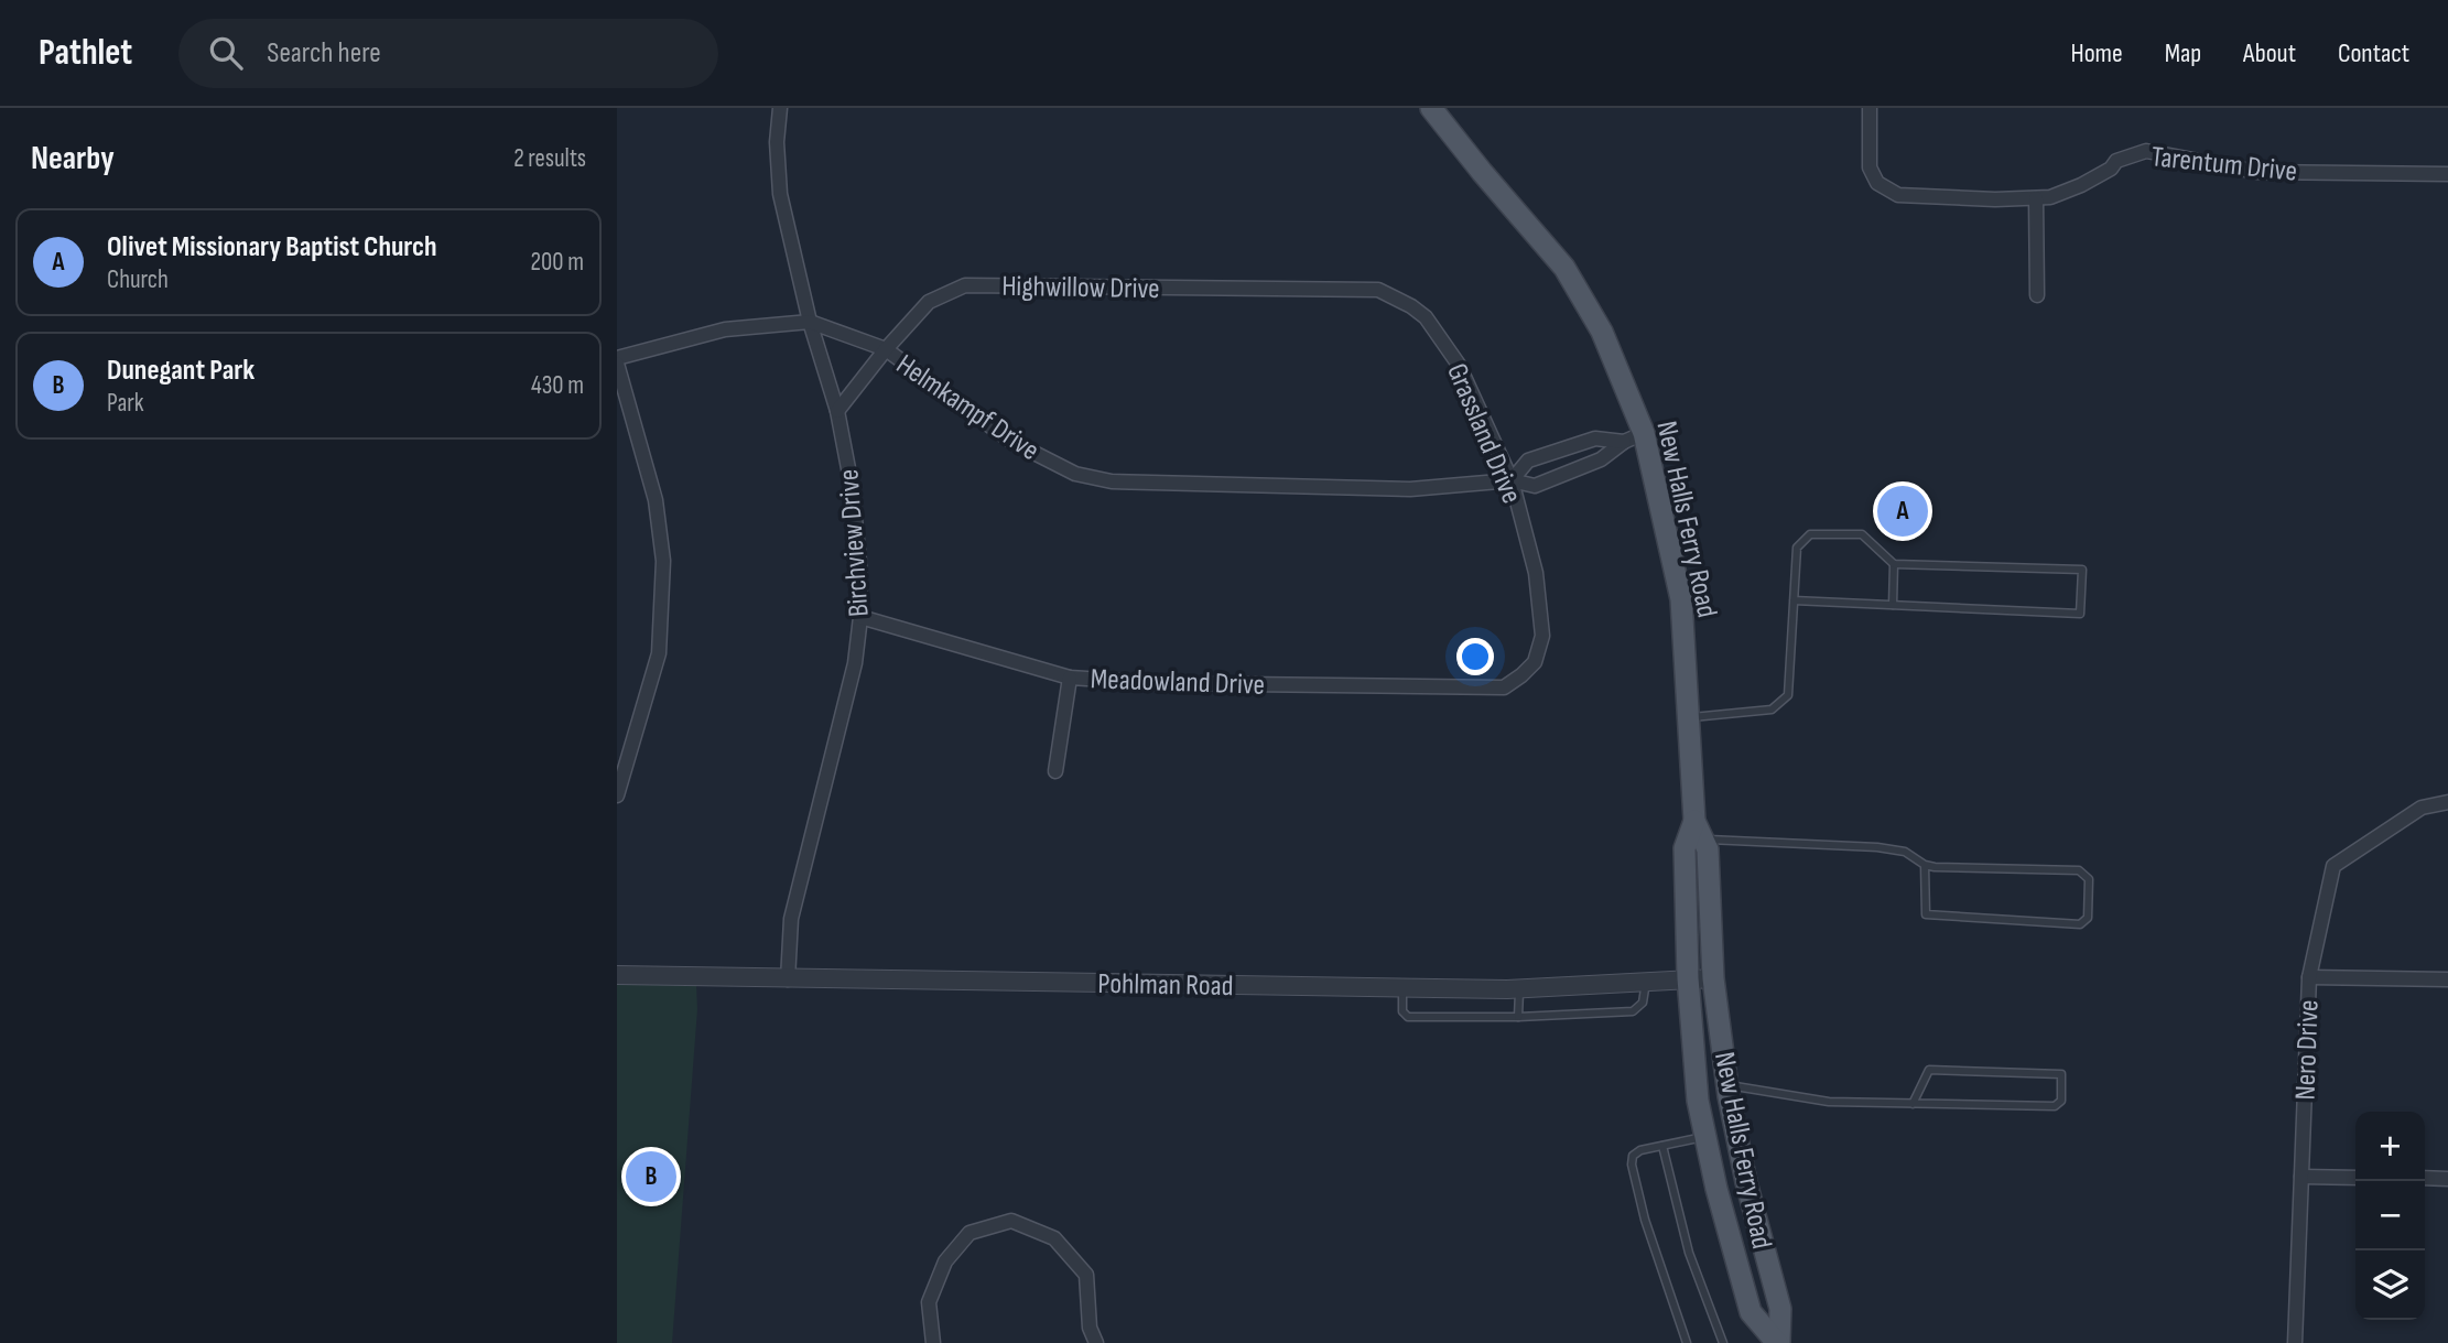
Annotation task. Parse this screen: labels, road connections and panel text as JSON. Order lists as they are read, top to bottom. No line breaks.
{"streets":{"main road":["New Halls Ferry Road"],"street":["Tarentum Drive","Highwillow Drive","Helmkampf Drive","Grassland Drive","Birchview Drive","Meadowland Drive","Pohlman Road","Nero Drive"]},"crossings":[["Highwillow Drive","Helmkampf Drive"],["Highwillow Drive","Grassland Drive"],["Highwillow Drive","Birchview Drive"],["Helmkampf Drive","Grassland Drive"],["Helmkampf Drive","New Halls Ferry Road"],["Helmkampf Drive","Birchview Drive"],["Grassland Drive","Meadowland Drive"],["New Halls Ferry Road","Pohlman Road"],["Birchview Drive","Meadowland Drive"],["Birchview Drive","Pohlman Road"]],"page":{"header":"Pathlet","search":"Search here","nav":["Home","Map","About","Contact"],"heading":["Nearby","2 results"],"list":[{"mark":"A","name":"Olivet Missionary Baptist Church","note":"Church","value":"200 m"},{"mark":"B","name":"Dunegant Park","note":"Park","value":"430 m"}],"pins":["A","B"],"map_buttons":["+","−"]}}
